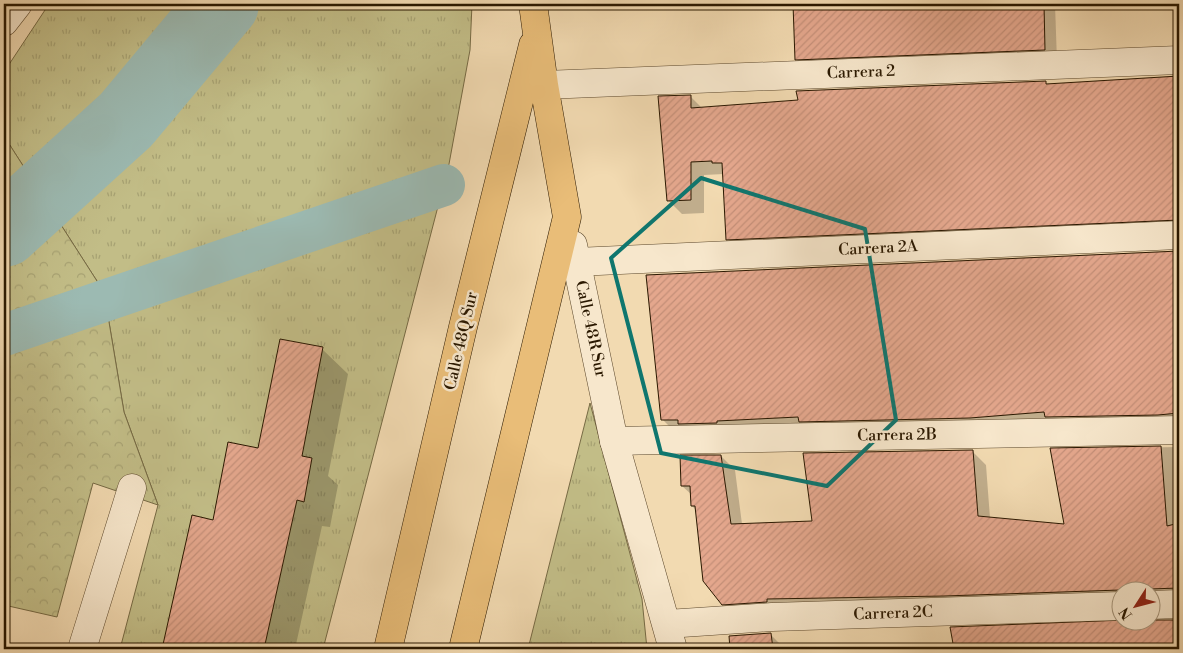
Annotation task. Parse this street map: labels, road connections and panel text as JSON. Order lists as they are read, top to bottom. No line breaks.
{"streets":{"main road":["Calle 48R Sur","Calle 48Q Sur"],"street":["Carrera 2","Carrera 2A","Carrera 2B","Carrera 2C"]},"crossings":[["Carrera 2","Calle 48R Sur"],["Carrera 2A","Calle 48R Sur"],["Calle 48R Sur","Calle 48Q Sur"],["Calle 48R Sur","Carrera 2B"],["Calle 48R Sur","Carrera 2C"]],"north":"bottom left"}
